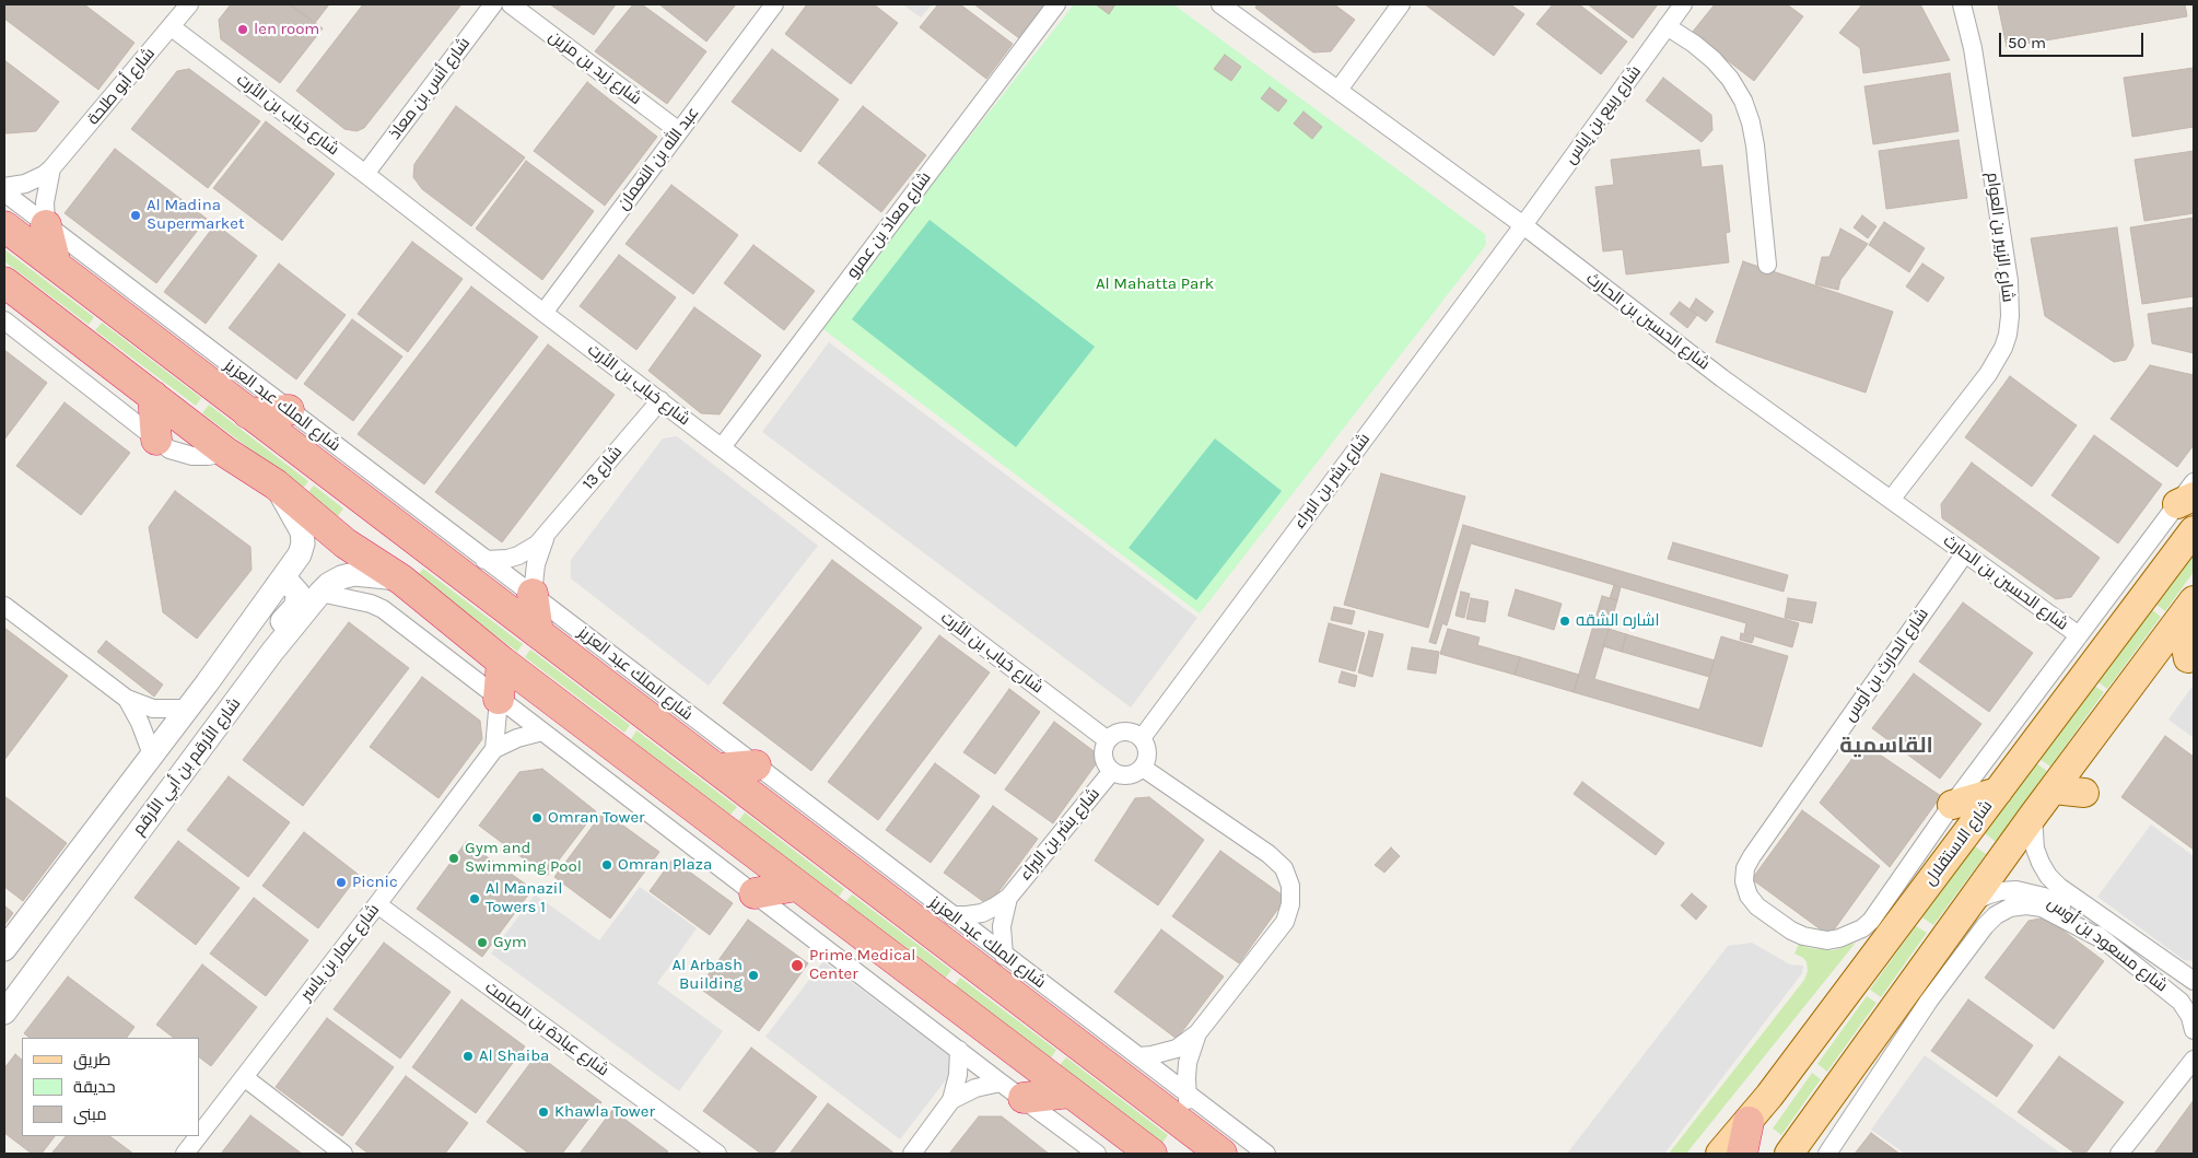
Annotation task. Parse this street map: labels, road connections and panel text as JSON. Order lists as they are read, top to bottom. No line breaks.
{"streets":{"highway":["شارع الملك عبد العزيز"],"main road":["شارع الاستقلال"],"street":["شارع زيد بن مزين","شارع أبو طلحة","شارع أنس بن معاذ","شارع خباب بن الأرت","شارع ربيع بن إياس","عبد الله بن النعمان","شارع معاذ بن عمرو","شارع الزبير بن العوام","شارع الحسين بن الحارث","شارع 13","شارع بشر بن البراء","شارع الحارث بن أوس","شارع الأرقم بن أبي الأرقم","شارع مسعود بن أوس","شارع عمار بن ياسر","شارع عبادة بن الصامت"]},"crossings":[["شارع زيد بن مزين","عبد الله بن النعمان"],["شارع أبو طلحة","شارع خباب بن الأرت"],["شارع أبو طلحة","شارع الملك عبد العزيز"],["شارع أنس بن معاذ","شارع خباب بن الأرت"],["شارع خباب بن الأرت","عبد الله بن النعمان"],["شارع خباب بن الأرت","شارع معاذ بن عمرو"],["شارع خباب بن الأرت","شارع 13"],["شارع خباب بن الأرت","شارع بشر بن البراء"],["شارع ربيع بن إياس","شارع الحسين بن الحارث"],["شارع ربيع بن إياس","شارع بشر بن البراء"],["شارع الزبير بن العوام","شارع الحسين بن الحارث"],["شارع الحسين بن الحارث","شارع بشر بن البراء"],["شارع الحسين بن الحارث","شارع الحارث بن أوس"],["شارع الحسين بن الحارث","شارع الاستقلال"],["شارع الملك عبد العزيز","شارع 13"],["شارع الملك عبد العزيز","شارع بشر بن البراء"],["شارع الحارث بن أوس","شارع الاستقلال"],["شارع عمار بن ياسر","شارع عبادة بن الصامت"]],"districts":["القاسمية"],"parks":["Al Mahatta Park"],"places":["len room","Al Madina Supermarket","اشاره الشقه","Omran Tower","Gym and Swimming Pool","Omran Plaza","Picnic","Al Manazil Towers 1","Gym","Prime Medical Center","Al Arbash Building","Al Shaiba","Khawla Tower"],"legend":["طريق","حديقة","مبنى"],"scale_bar":"50 m"}
